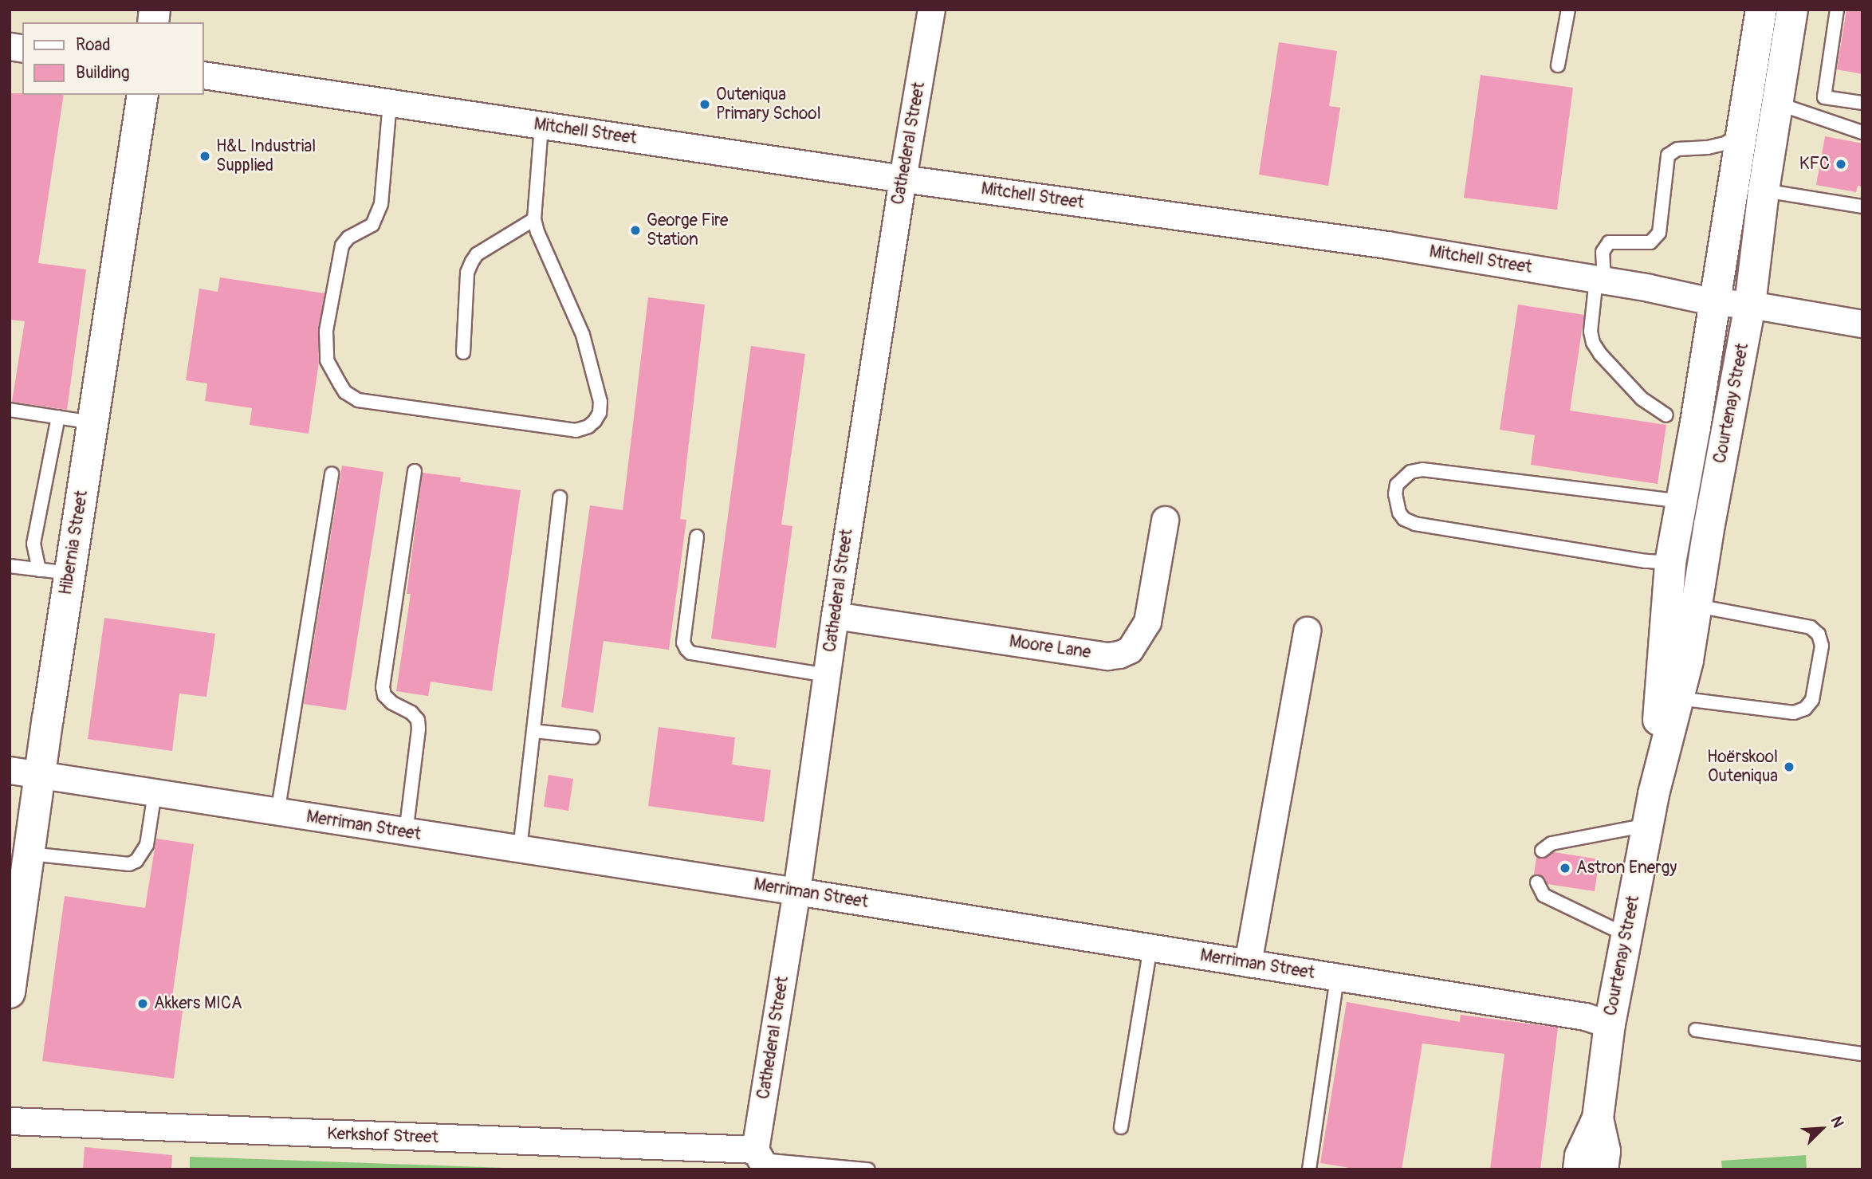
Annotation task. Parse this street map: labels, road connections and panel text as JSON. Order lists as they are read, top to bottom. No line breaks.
{"streets":{"main road":["Courtenay Street","Hibernia Street"],"street":["Mitchell Street","Cathederal Street","Moore Lane","Merriman Street","Kerkshof Street"]},"crossings":[["Mitchell Street","Cathederal Street"],["Mitchell Street","Courtenay Street"],["Cathederal Street","Moore Lane"],["Cathederal Street","Merriman Street"],["Cathederal Street","Kerkshof Street"],["Courtenay Street","Merriman Street"],["Hibernia Street","Merriman Street"]],"places":["Outeniqua Primary School","H&L Industrial Supplied","KFC","George Fire Station","Hoërskool Outeniqua","Astron Energy","Akkers MICA"],"legend":["Road","Building"],"north":"top right"}
